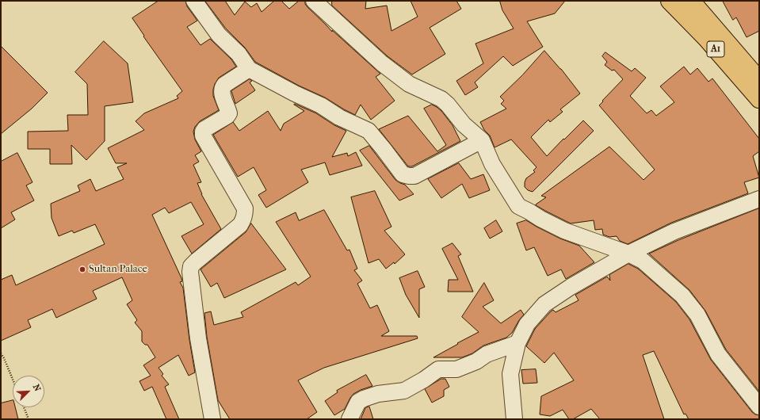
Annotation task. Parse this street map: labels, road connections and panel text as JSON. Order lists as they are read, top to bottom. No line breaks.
{"streets":{"highway":["A1"]},"places":["Sultan Palace"],"north":"top right"}
